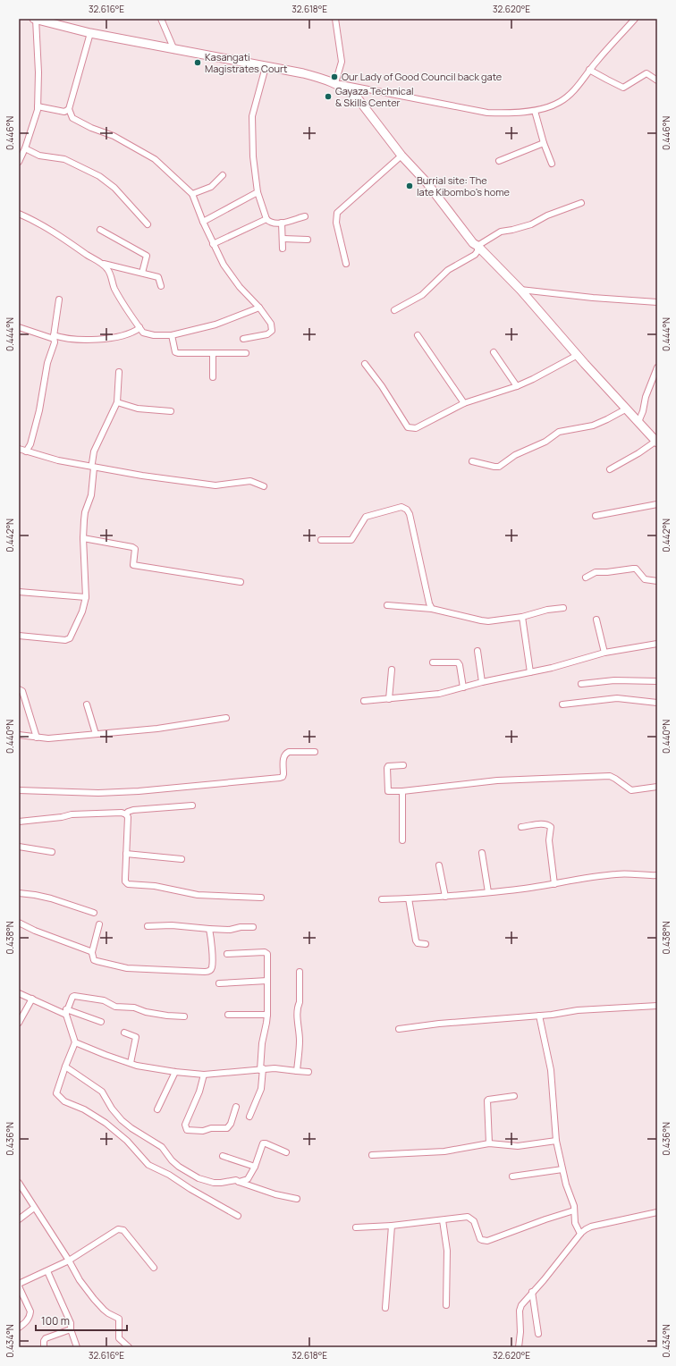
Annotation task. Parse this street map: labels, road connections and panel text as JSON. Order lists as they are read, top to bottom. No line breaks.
{"places":["Kasangati Magistrates Court","Our Lady of Good Council back gate","Gayaza Technical & Skills Center","Burrial site: The late Kibombo's home"],"scale_bar":"100 m","coordinates":["32.616°E","32.618°E","32.620°E","0.446°N","0.444°N","0.442°N","0.440°N","0.438°N","0.436°N","0.434°N"]}
